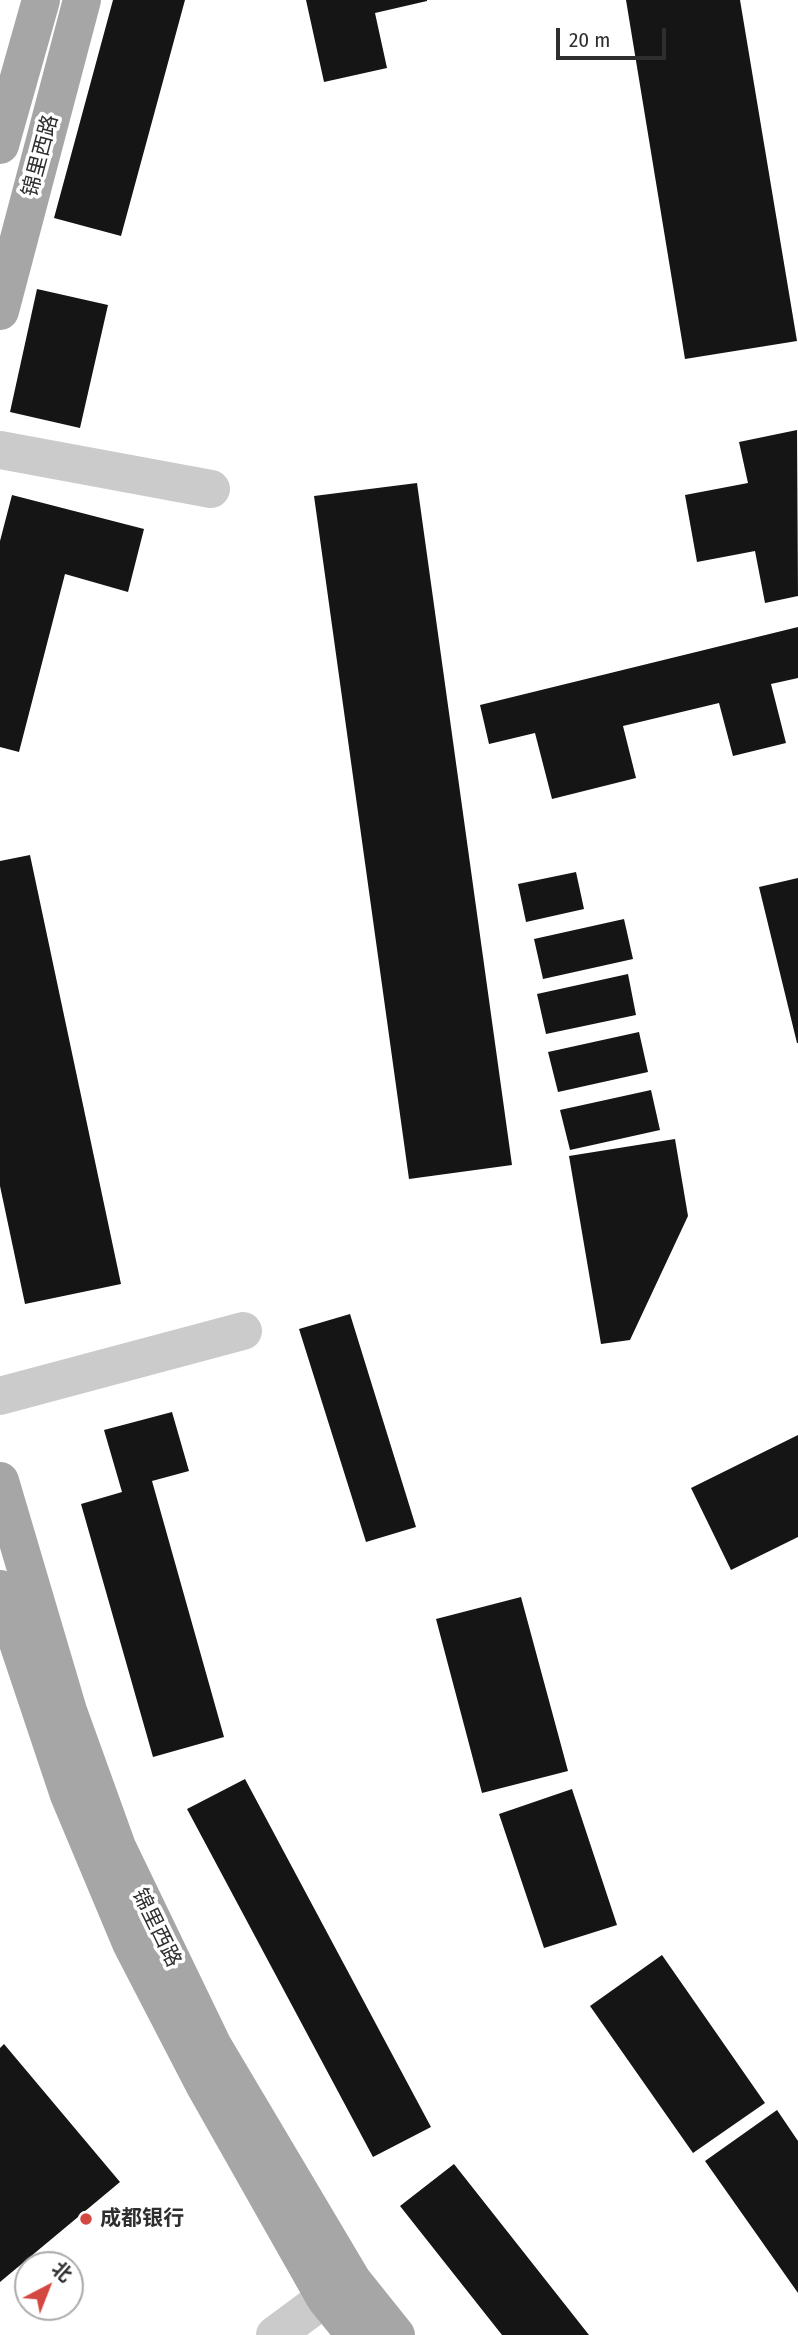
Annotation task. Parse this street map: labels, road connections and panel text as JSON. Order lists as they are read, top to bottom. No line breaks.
{"streets":{"main road":["锦里西路"]},"places":["成都银行"],"scale_bar":"20 m","north":"top right"}
